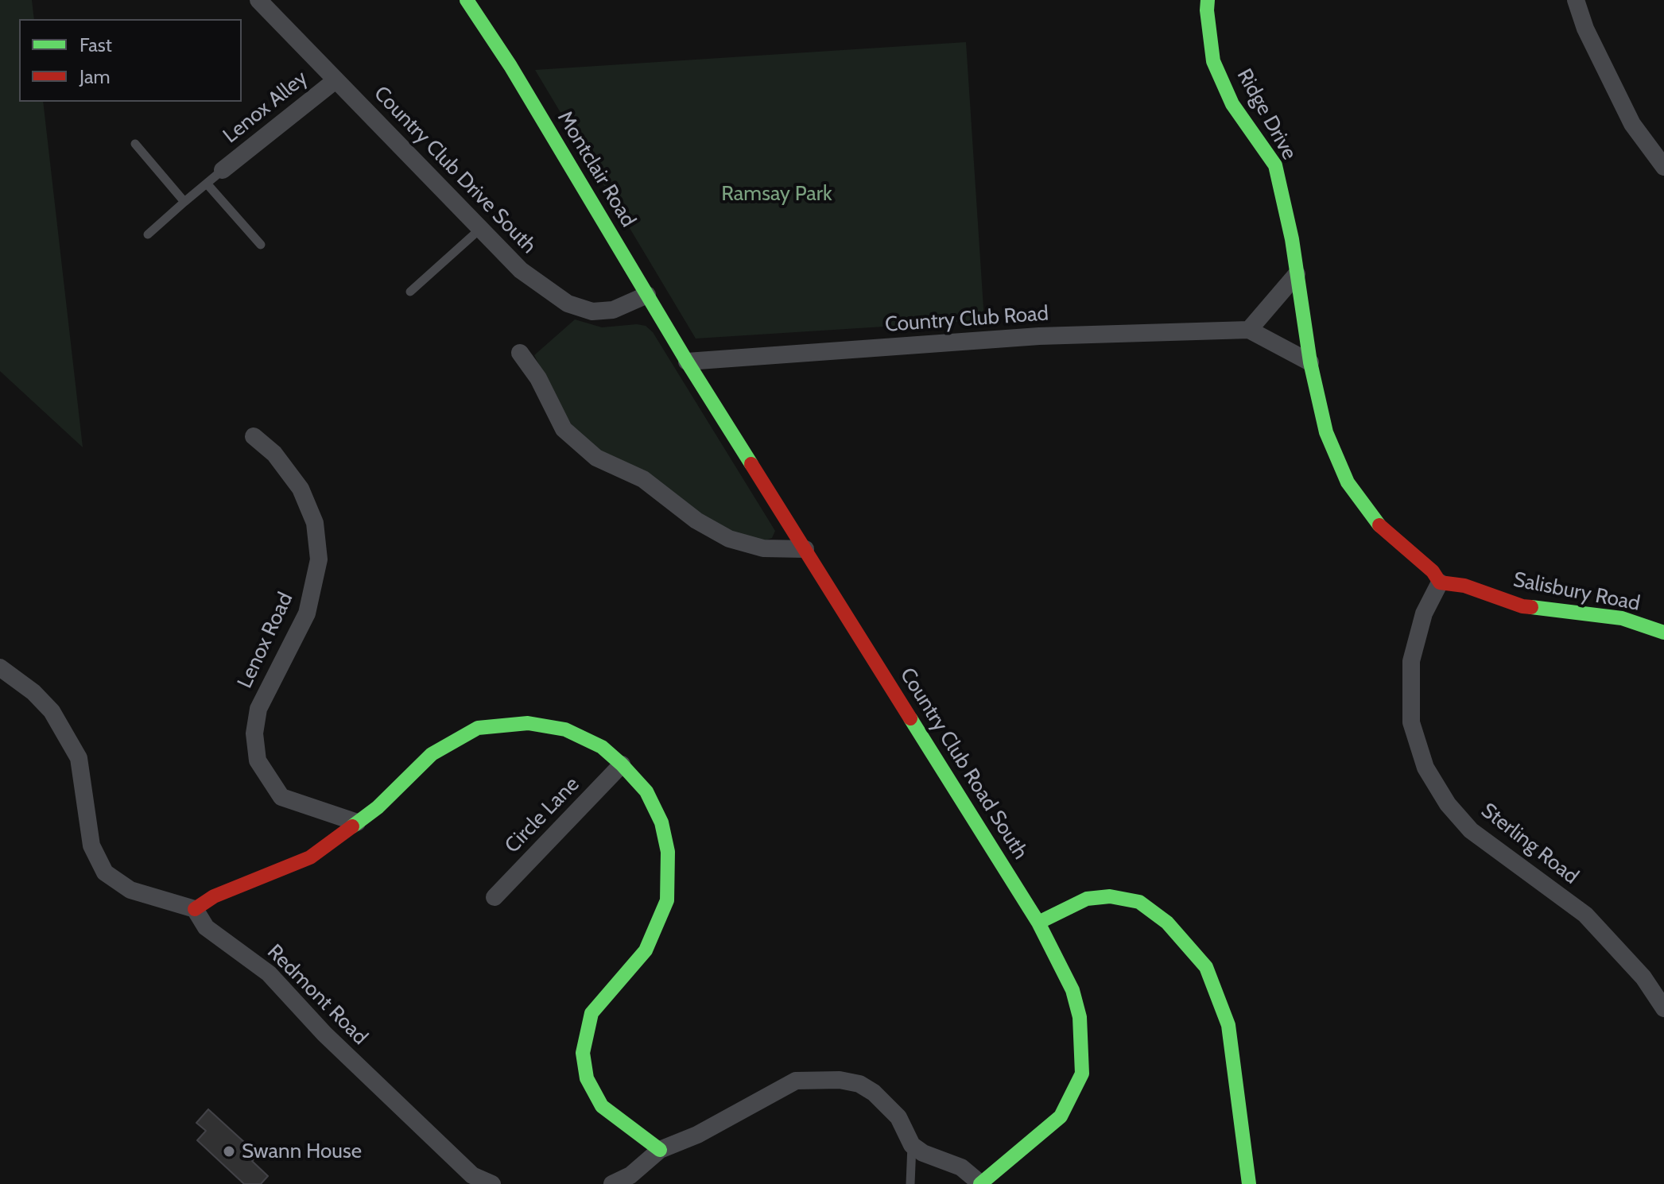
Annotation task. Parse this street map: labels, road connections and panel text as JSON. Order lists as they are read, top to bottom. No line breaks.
{"streets":{"street":["Lenox Alley","Ridge Drive","Montclair Road","Country Club Drive South","Country Club Road","Salisbury Road","Lenox Road","Country Club Road South","Circle Lane","Sterling Road","Redmont Road"]},"crossings":[["Lenox Alley","Country Club Drive South"],["Ridge Drive","Country Club Road"],["Montclair Road","Country Club Drive South"],["Montclair Road","Country Club Road"],["Montclair Road","Country Club Road South"],["Country Club Road","Country Club Road South"],["Salisbury Road","Sterling Road"]],"parks":["Ramsay Park"],"places":["Swann House"],"legend":["Fast","Jam"]}
